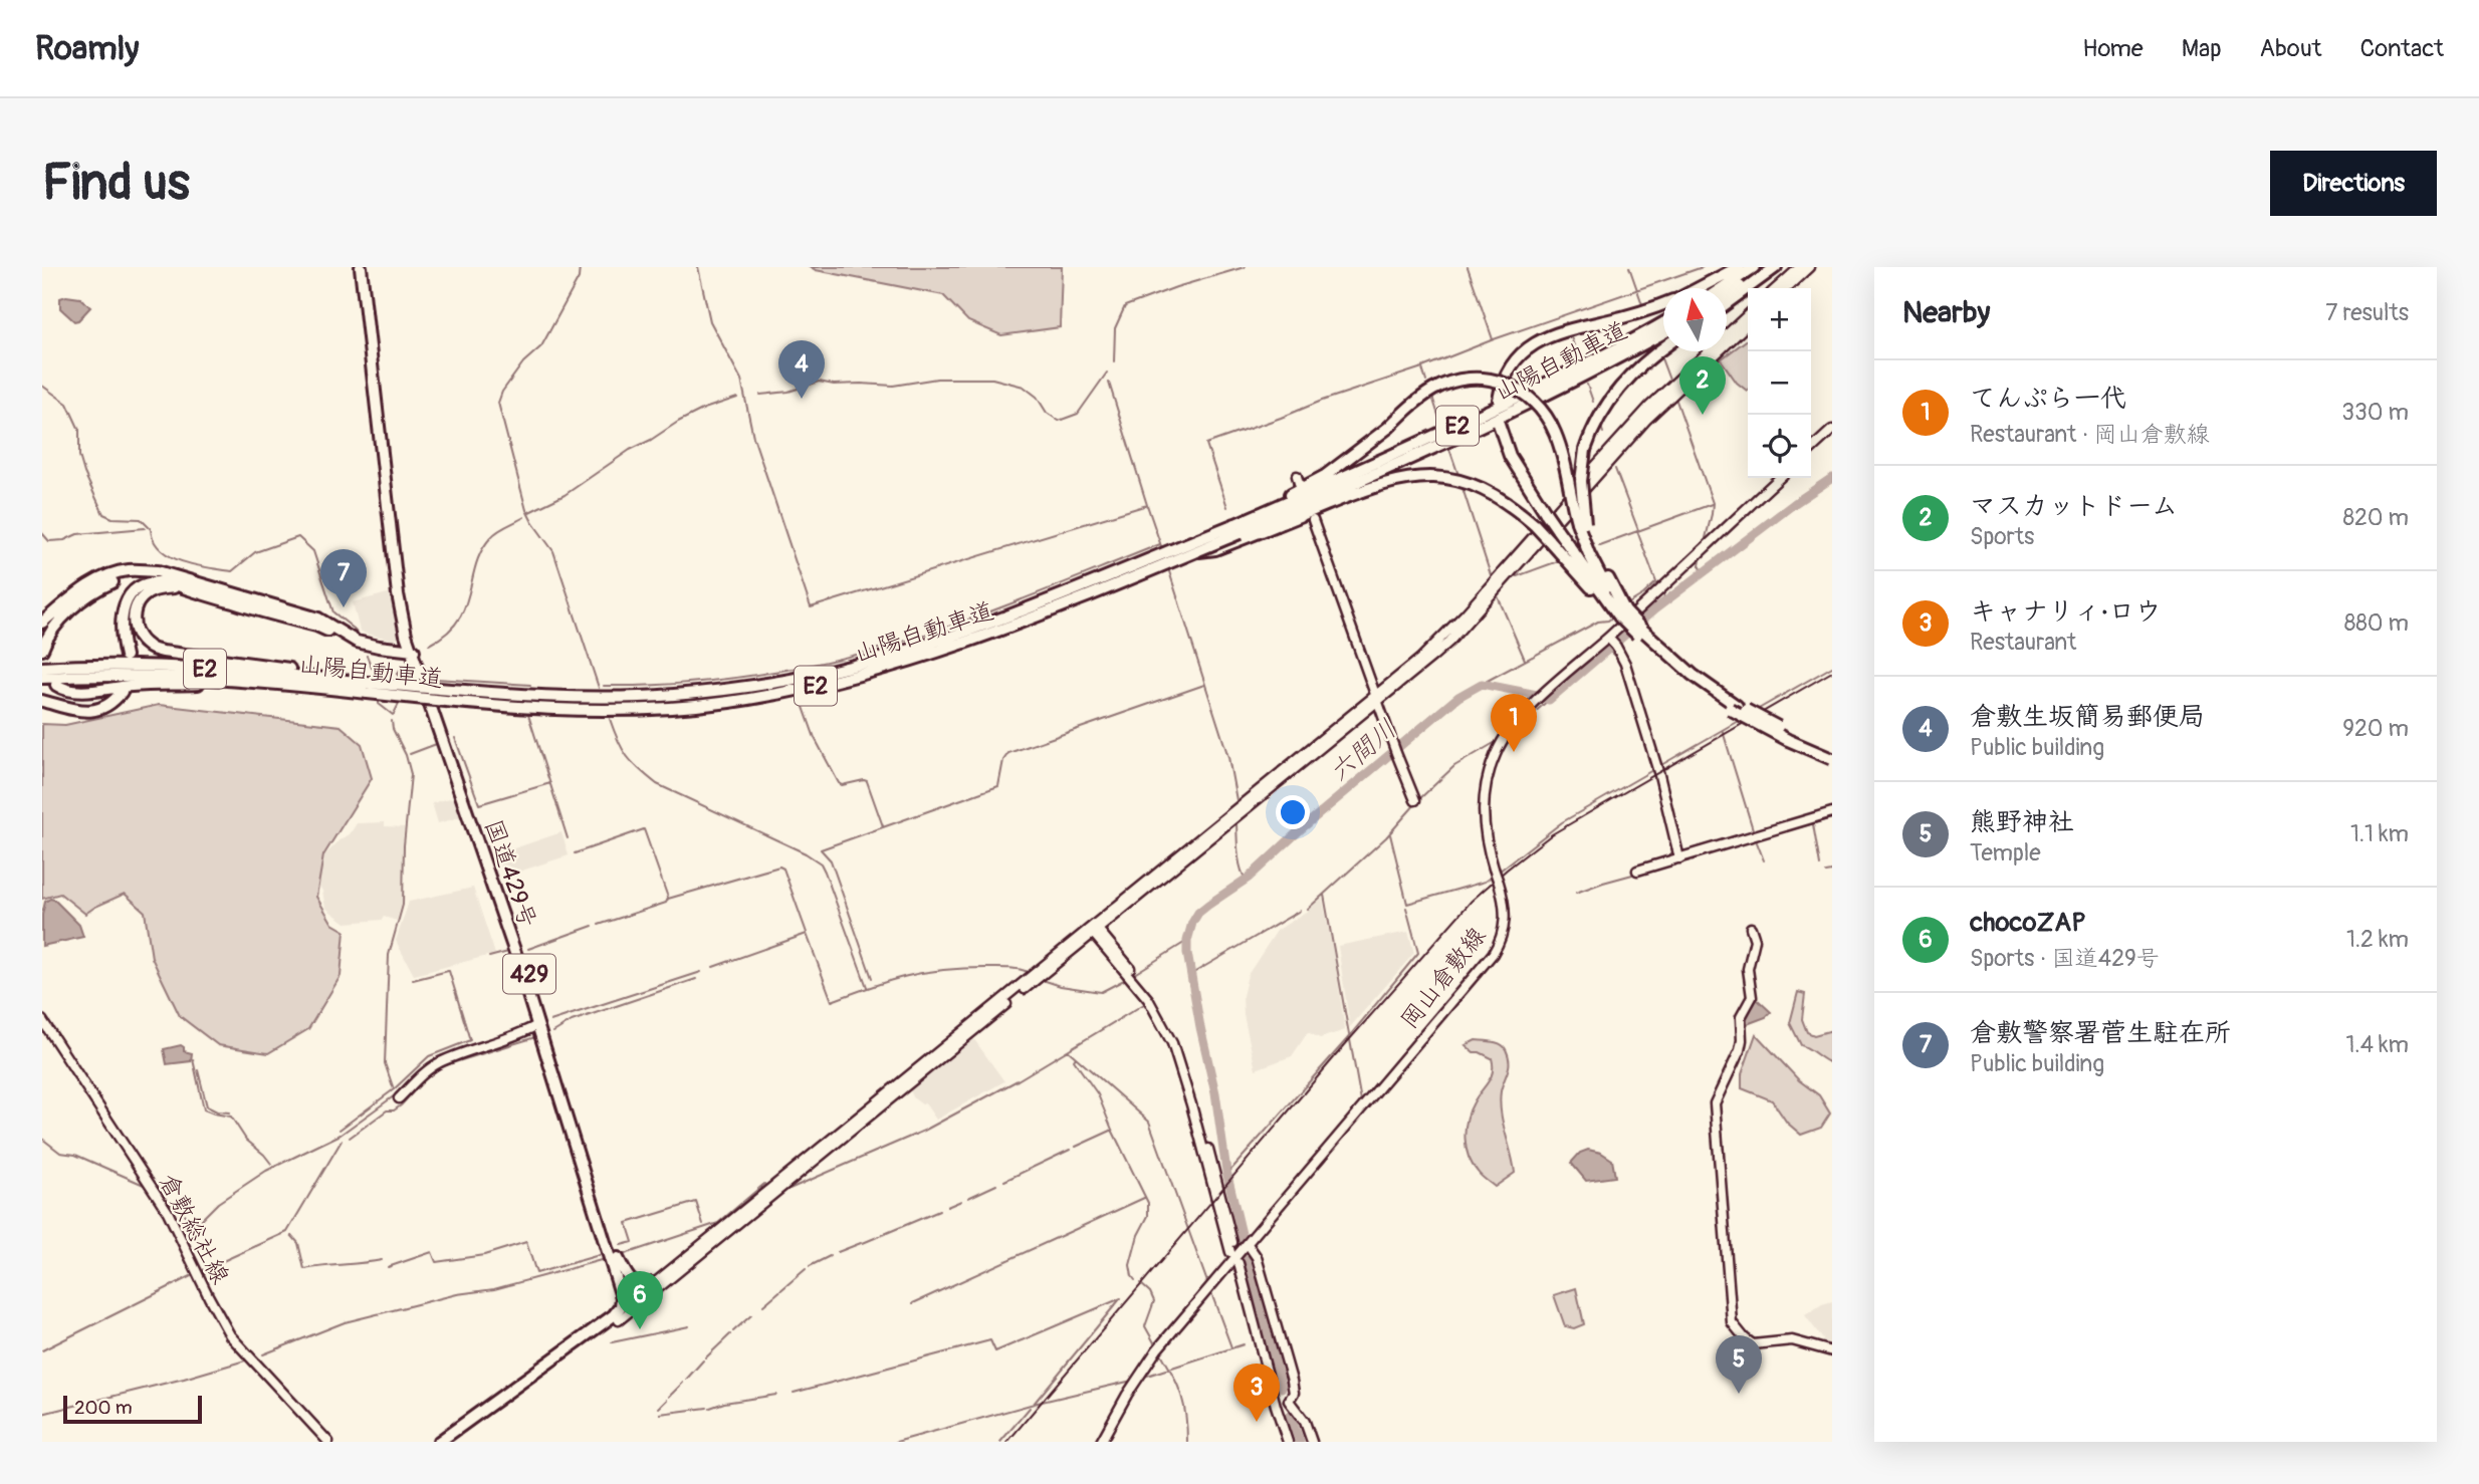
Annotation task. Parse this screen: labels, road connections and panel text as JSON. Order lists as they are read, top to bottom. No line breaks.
{"streets":{"highway":["山陽自動車道","E2","国道429号","429"],"street":["岡山倉敷線","倉敷総社線"]},"water":["六間川"],"scale_bar":"200 m","north":"top","page":{"header":"Roamly","nav":["Home","Map","About","Contact"],"buttons":"Directions","title":"Find us","heading":["Nearby","7 results"],"map_buttons":["+","−"],"pins":["4","2","7","1","6","5","3"],"list":[{"mark":"1","name":"てんぷら一代","note":"Restaurant · 岡山倉敷線","value":"330 m"},{"mark":"2","name":"マスカットドーム","note":"Sports","value":"820 m"},{"mark":"3","name":"キャナリィ·ロウ","note":"Restaurant","value":"880 m"},{"mark":"4","name":"倉敷生坂簡易郵便局","note":"Public building","value":"920 m"},{"mark":"5","name":"熊野神社","note":"Temple","value":"1.1 km"},{"mark":"6","name":"chocoZAP","note":"Sports · 国道429号","value":"1.2 km"},{"mark":"7","name":"倉敷警察署菅生駐在所","note":"Public building","value":"1.4 km"}],"scale":"200 m"}}
